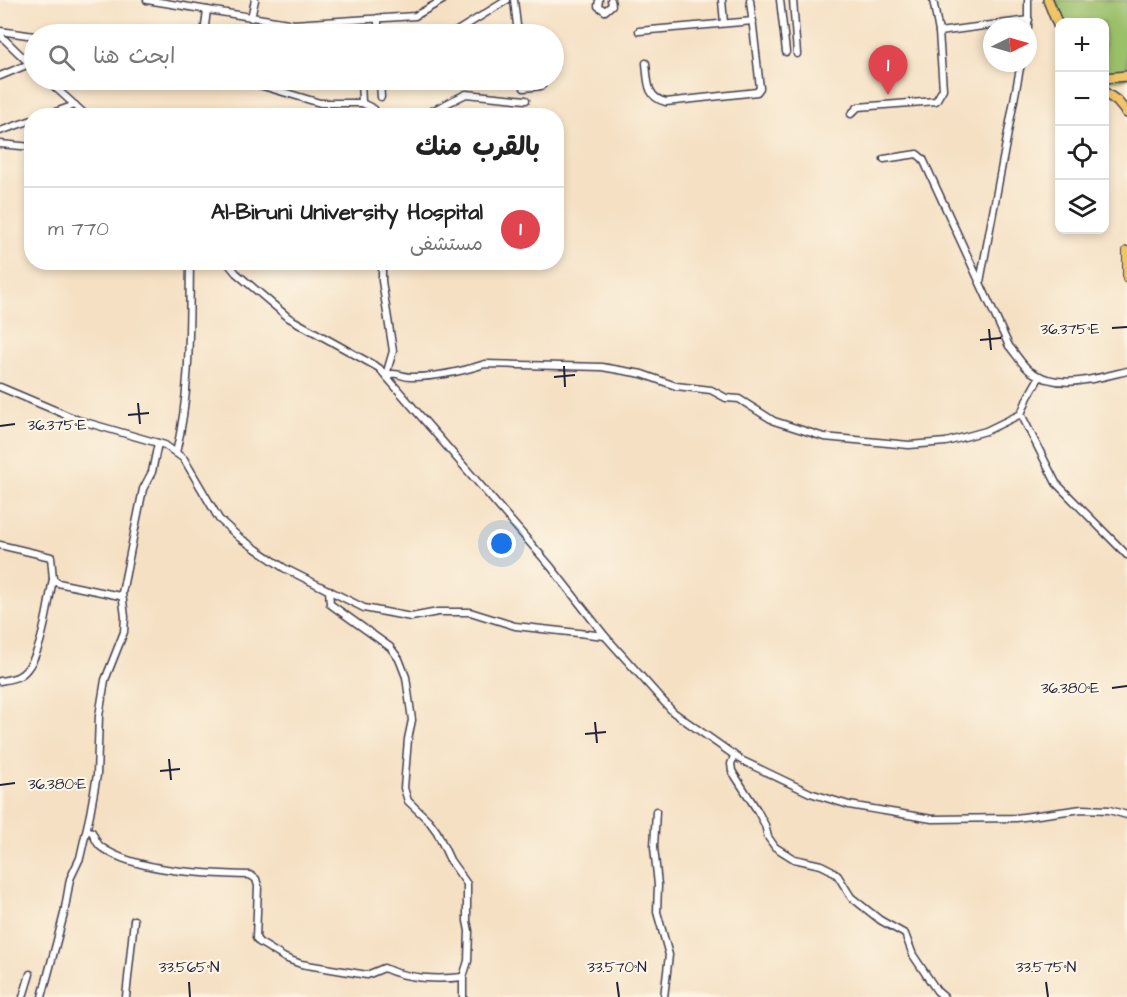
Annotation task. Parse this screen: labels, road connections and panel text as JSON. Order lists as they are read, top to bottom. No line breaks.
{"north":"right","page":{"map_buttons":["+","−"],"search":"ابحث هنا","pins":"1","heading":"بالقرب منك","list":[{"mark":"1","name":"Al-Biruni University Hospital","note":"مستشفى","value":"770 m"}]},"coordinates":["36.375°E","36.380°E","33.565°N","33.570°N","33.575°N"]}
